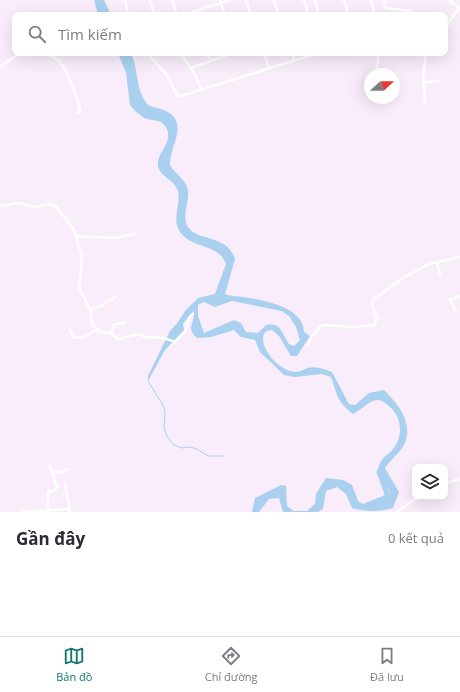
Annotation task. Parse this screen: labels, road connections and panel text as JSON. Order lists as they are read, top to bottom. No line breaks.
{"north":"right","page":{"search":"Tìm kiếm","heading":["Gần đây","0 kết quả"],"nav":["Bản đồ","Chỉ đường","Đã lưu"]}}
